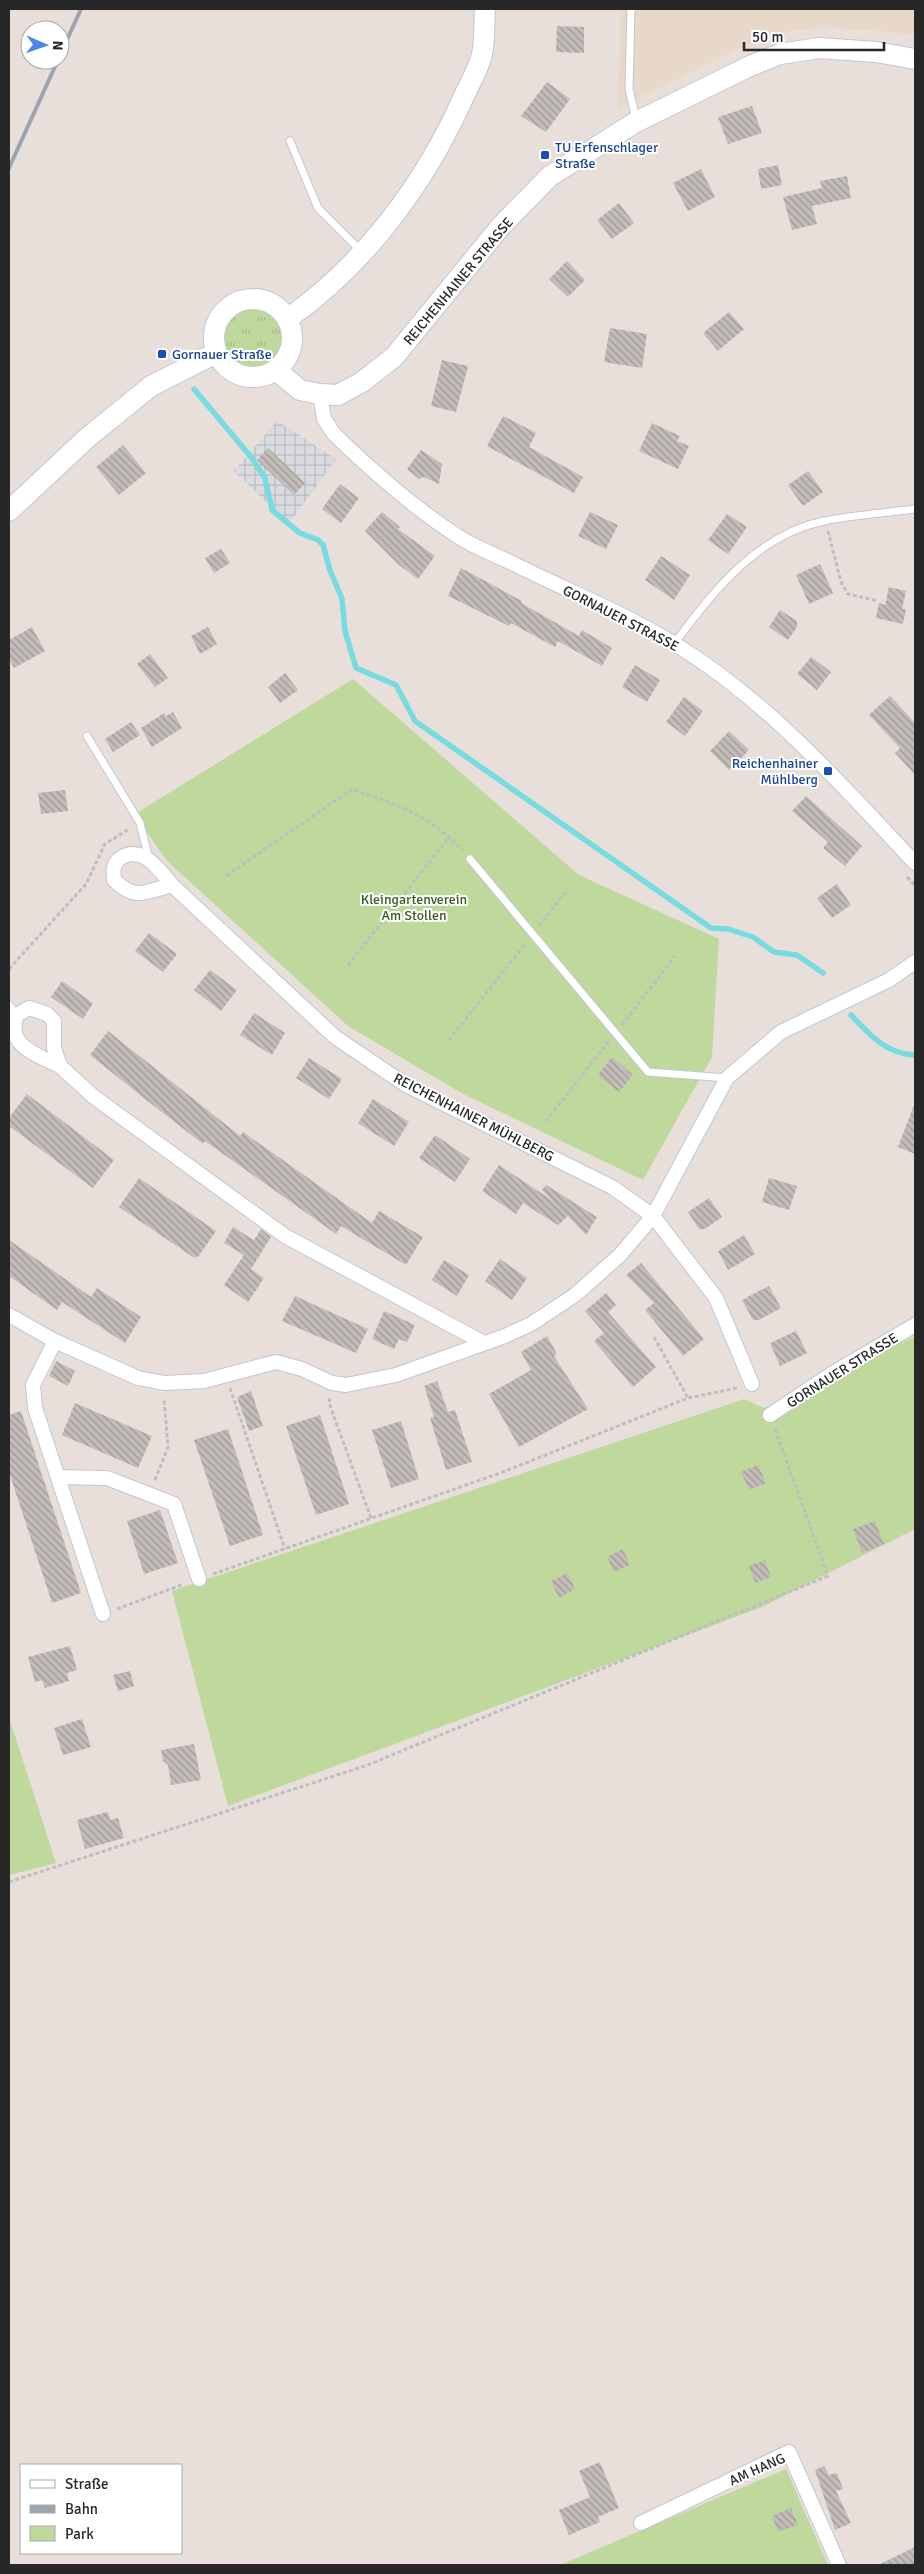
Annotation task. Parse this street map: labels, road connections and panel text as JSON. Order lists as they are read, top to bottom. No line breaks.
{"streets":{"main road":["REICHENHAINER STRASSE"],"street":["GORNAUER STRASSE","REICHENHAINER MÜHLBERG","AM HANG"]},"crossings":[["REICHENHAINER STRASSE","GORNAUER STRASSE"]],"parks":["Kleingartenverein Am Stollen"],"places":{"transit":["TU Erfenschlager Straße","Gornauer Straße","Reichenhainer Mühlberg"]},"legend":["Straße","Bahn","Park"],"scale_bar":"50 m","north":"right"}
